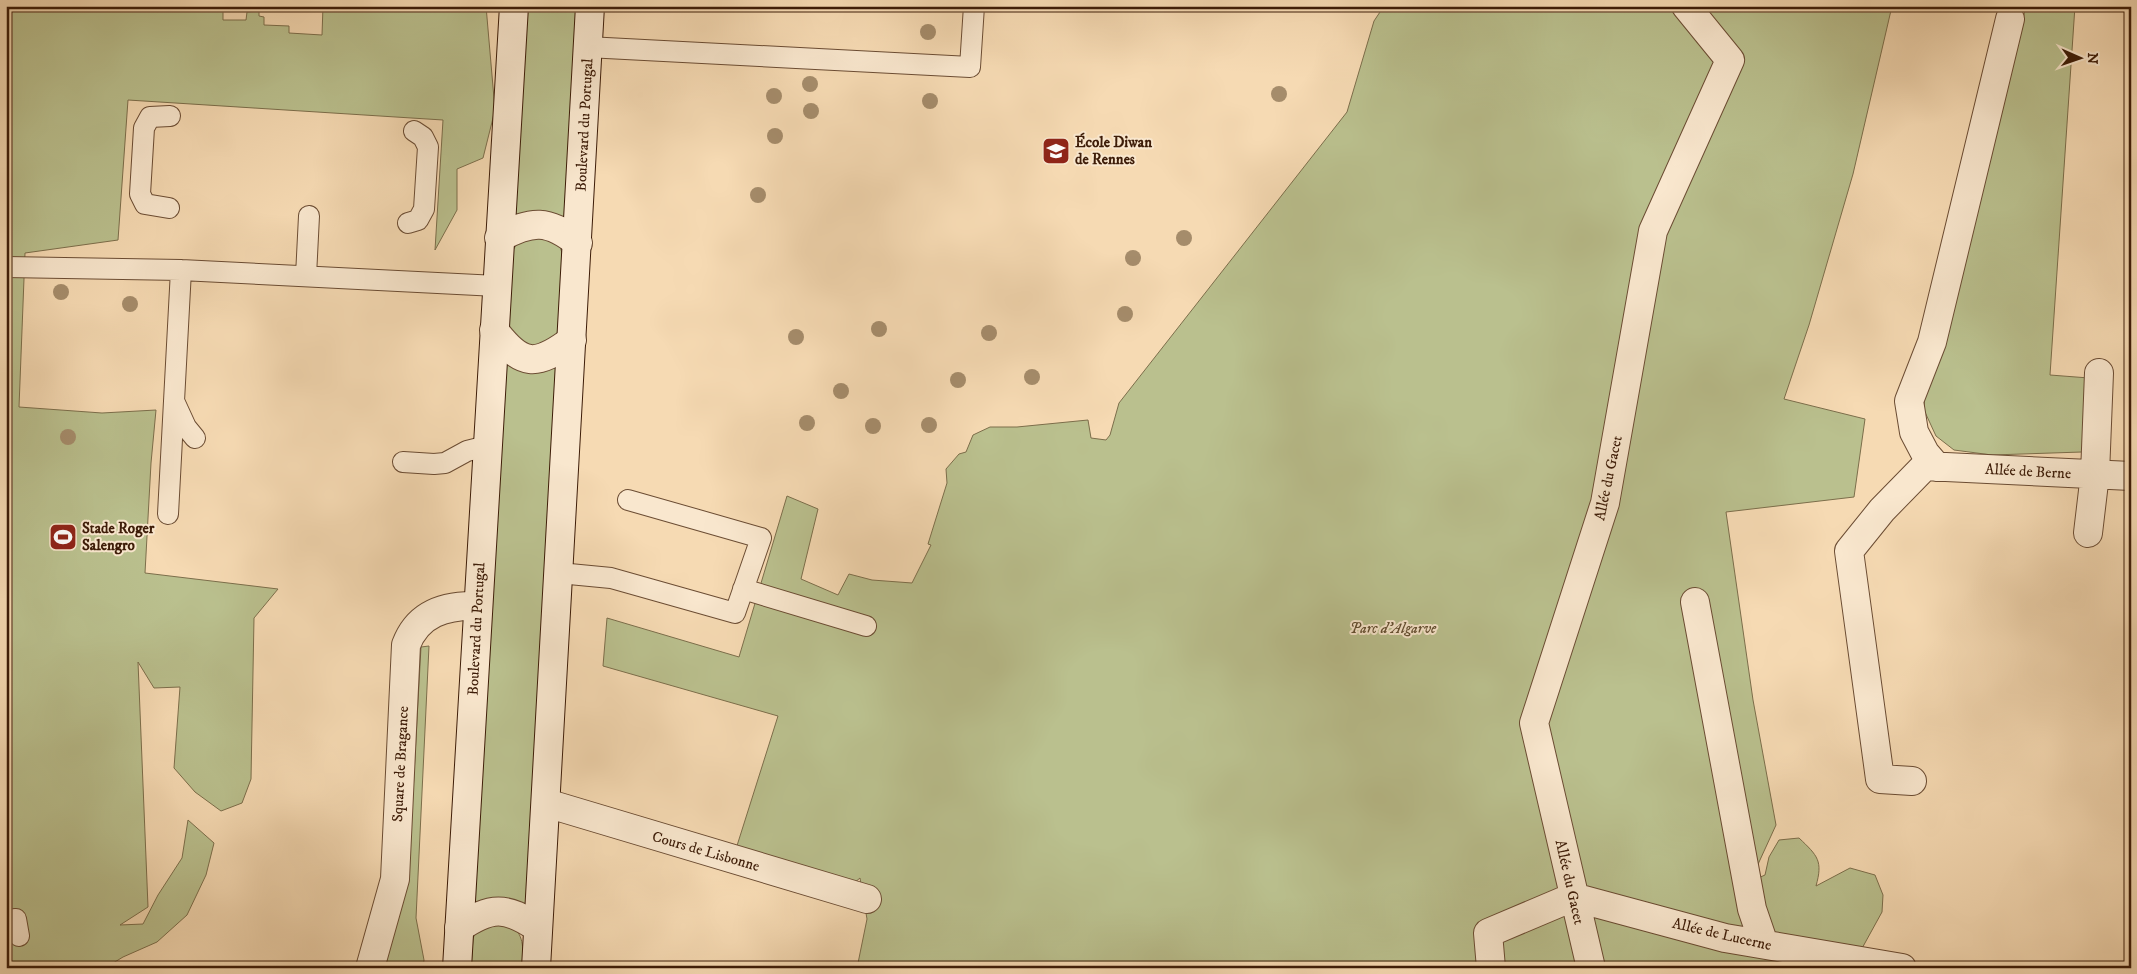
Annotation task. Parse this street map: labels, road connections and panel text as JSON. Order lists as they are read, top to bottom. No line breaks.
{"streets":{"street":["Boulevard du Portugal","Allée de Berne","Allée du Gacet","Square de Bragance","Cours de Lisbonne","Allée de Lucerne"]},"crossings":[["Boulevard du Portugal","Square de Bragance"],["Boulevard du Portugal","Cours de Lisbonne"],["Allée du Gacet","Allée de Lucerne"]],"parks":["Parc d'Algarve"],"places":{"school or university":["École Diwan de Rennes"],"sports":["Stade Roger Salengro"]},"north":"right"}
